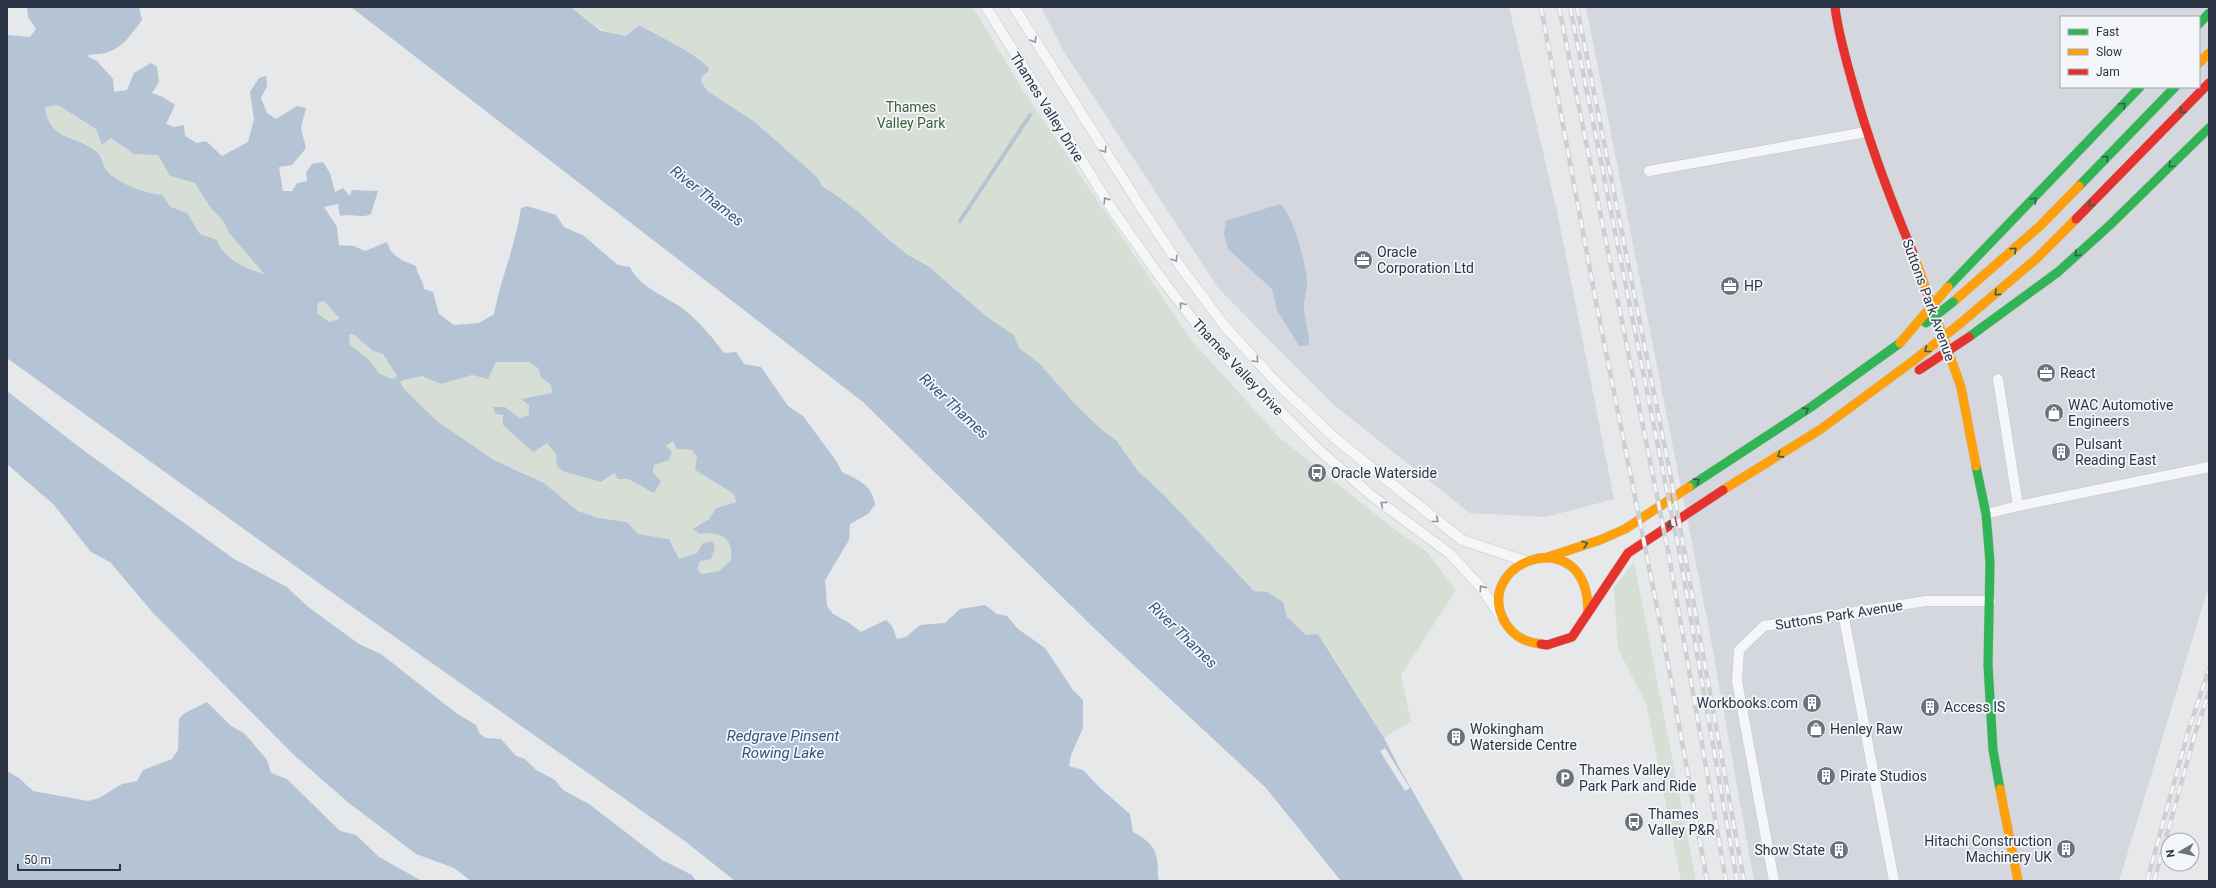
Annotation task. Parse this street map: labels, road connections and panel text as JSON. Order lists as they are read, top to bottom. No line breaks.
{"streets":{"main road":["Suttons Park Avenue"],"street":["Thames Valley Drive"]},"water":["River Thames","Redgrave Pinsent Rowing Lake"],"parks":["Thames Valley Park"],"places":{"office":["Oracle Corporation Ltd","HP","React"],"shop":["WAC Automotive Engineers","Henley Raw"],"building":["Pulsant Reading East","Workbooks.com","Access IS","Wokingham Waterside Centre","Pirate Studios","Hitachi Construction Machinery UK","Show State"],"bus stop":["Oracle Waterside","Thames Valley P&R"],"parking":["Thames Valley Park Park and Ride"]},"legend":["Fast","Slow","Jam"],"scale_bar":"50 m","north":"left"}
